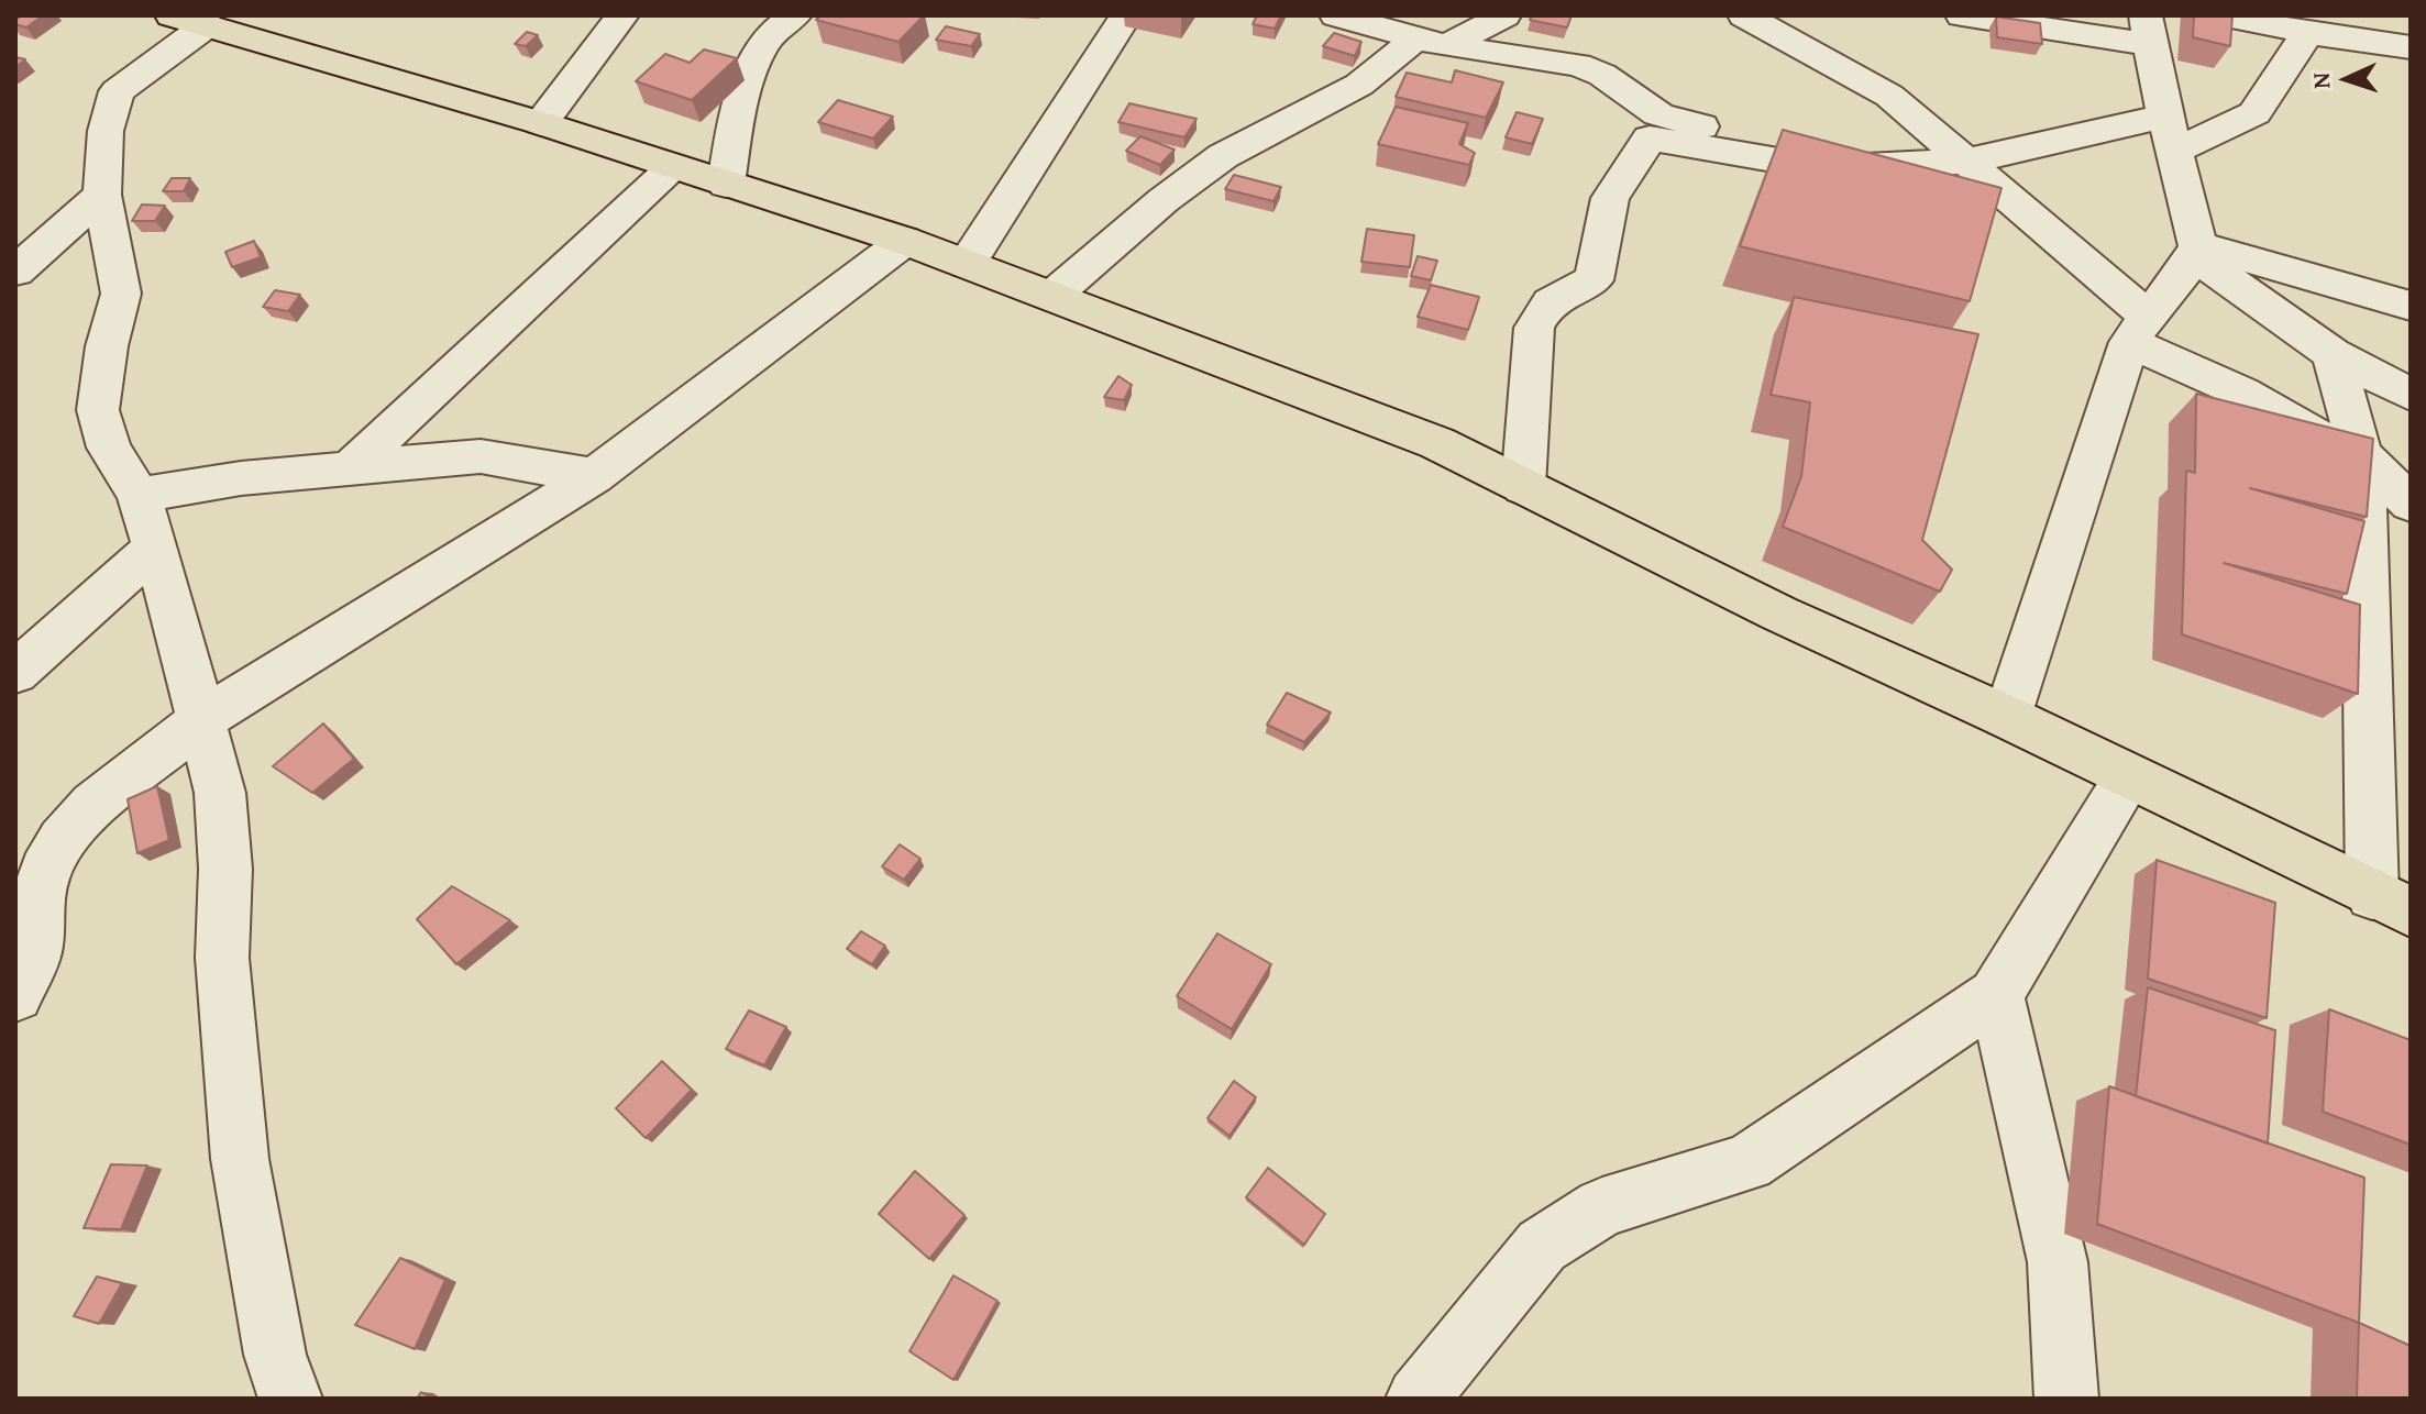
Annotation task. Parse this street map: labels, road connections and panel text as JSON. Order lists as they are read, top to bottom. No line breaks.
{"north":"left"}
